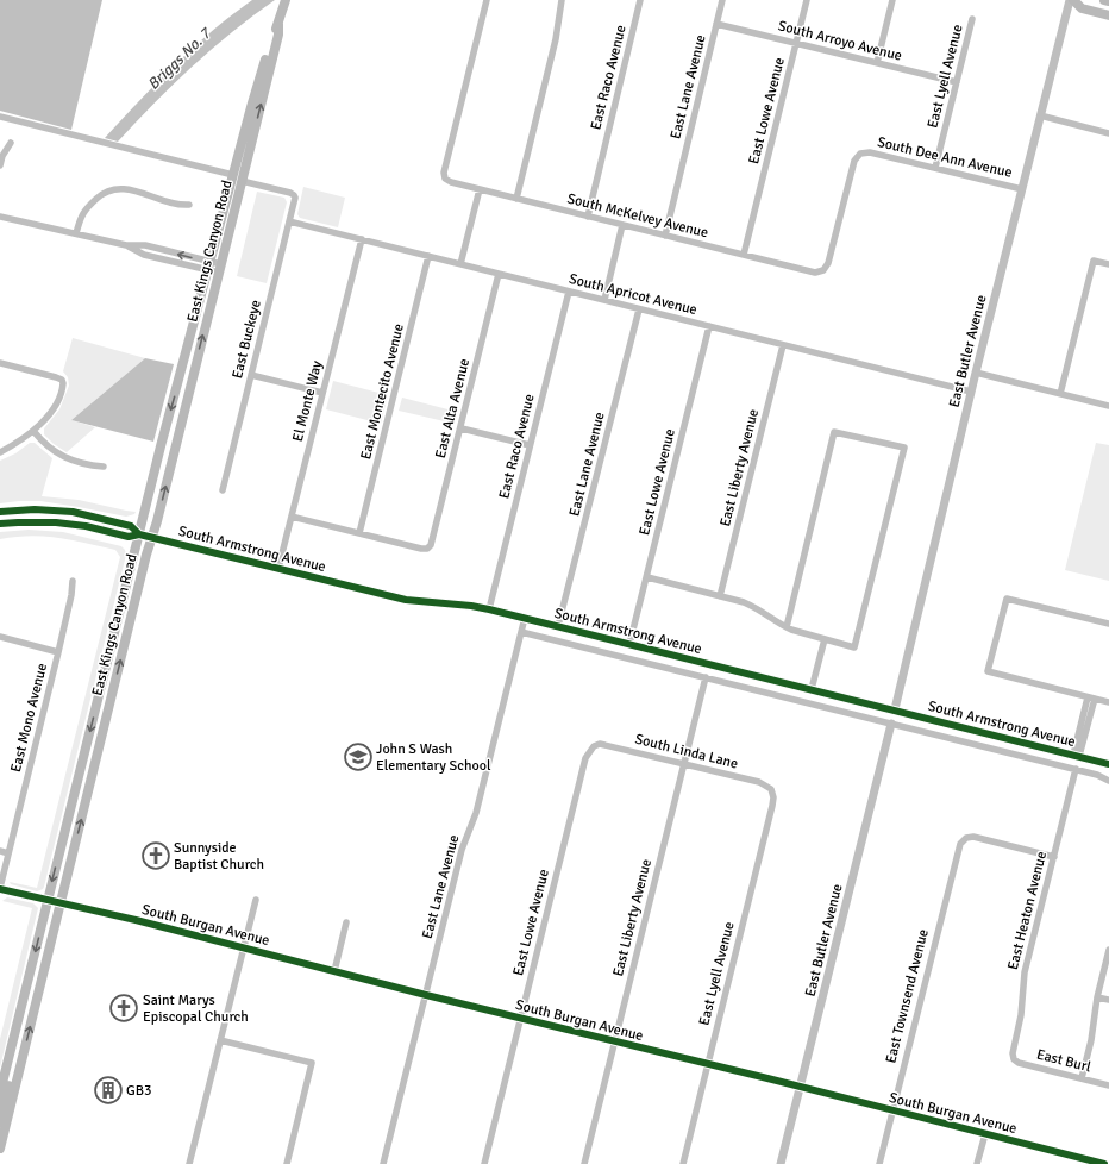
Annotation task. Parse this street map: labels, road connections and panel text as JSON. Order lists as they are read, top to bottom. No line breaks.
{"streets":{"main road":["East Kings Canyon Road"],"street":["South Arroyo Avenue","East Lyell Avenue","East Raco Avenue","East Lane Avenue","East Lowe Avenue","South Dee Ann Avenue","South McKelvey Avenue","South Apricot Avenue","East Buckeye","East Butler Avenue","East Montecito Avenue","El Monte Way","East Alta Avenue","East Liberty Avenue","South Armstrong Avenue","East Mono Avenue","South Linda Lane","East Heaton Avenue","South Burgan Avenue","East Townsend Avenue","East Burl"]},"crossings":[["South Arroyo Avenue","East Lyell Avenue"],["South Arroyo Avenue","East Lane Avenue"],["South Arroyo Avenue","East Lowe Avenue"],["East Lyell Avenue","South Dee Ann Avenue"],["East Lyell Avenue","South Linda Lane"],["East Lyell Avenue","South Burgan Avenue"],["East Raco Avenue","South McKelvey Avenue"],["East Raco Avenue","South Apricot Avenue"],["East Raco Avenue","South Armstrong Avenue"],["East Lane Avenue","South McKelvey Avenue"],["East Lane Avenue","South Apricot Avenue"],["East Lane Avenue","South Armstrong Avenue"],["East Lane Avenue","South Burgan Avenue"],["East Lowe Avenue","South McKelvey Avenue"],["East Lowe Avenue","South Apricot Avenue"],["East Lowe Avenue","South Armstrong Avenue"],["East Lowe Avenue","South Linda Lane"],["East Lowe Avenue","South Burgan Avenue"],["South Dee Ann Avenue","South McKelvey Avenue"],["South Dee Ann Avenue","East Butler Avenue"],["East Kings Canyon Road","East Buckeye"],["East Kings Canyon Road","South Armstrong Avenue"],["East Kings Canyon Road","South Burgan Avenue"],["South Apricot Avenue","East Buckeye"],["South Apricot Avenue","East Butler Avenue"],["South Apricot Avenue","East Montecito Avenue"],["South Apricot Avenue","El Monte Way"],["South Apricot Avenue","East Alta Avenue"],["South Apricot Avenue","East Liberty Avenue"],["East Butler Avenue","South Armstrong Avenue"],["East Butler Avenue","South Burgan Avenue"],["East Montecito Avenue","East Alta Avenue"],["El Monte Way","South Armstrong Avenue"],["East Liberty Avenue","South Armstrong Avenue"],["East Liberty Avenue","South Linda Lane"],["East Liberty Avenue","South Burgan Avenue"],["South Armstrong Avenue","East Heaton Avenue"],["East Mono Avenue","South Burgan Avenue"],["East Heaton Avenue","East Townsend Avenue"],["East Heaton Avenue","East Burl"],["South Burgan Avenue","East Townsend Avenue"]],"water":["Briggs No. 7"],"places":{"school or university":["John S Wash Elementary School"],"church":["Sunnyside Baptist Church","Saint Marys Episcopal Church"],"building":["GB3"]}}
